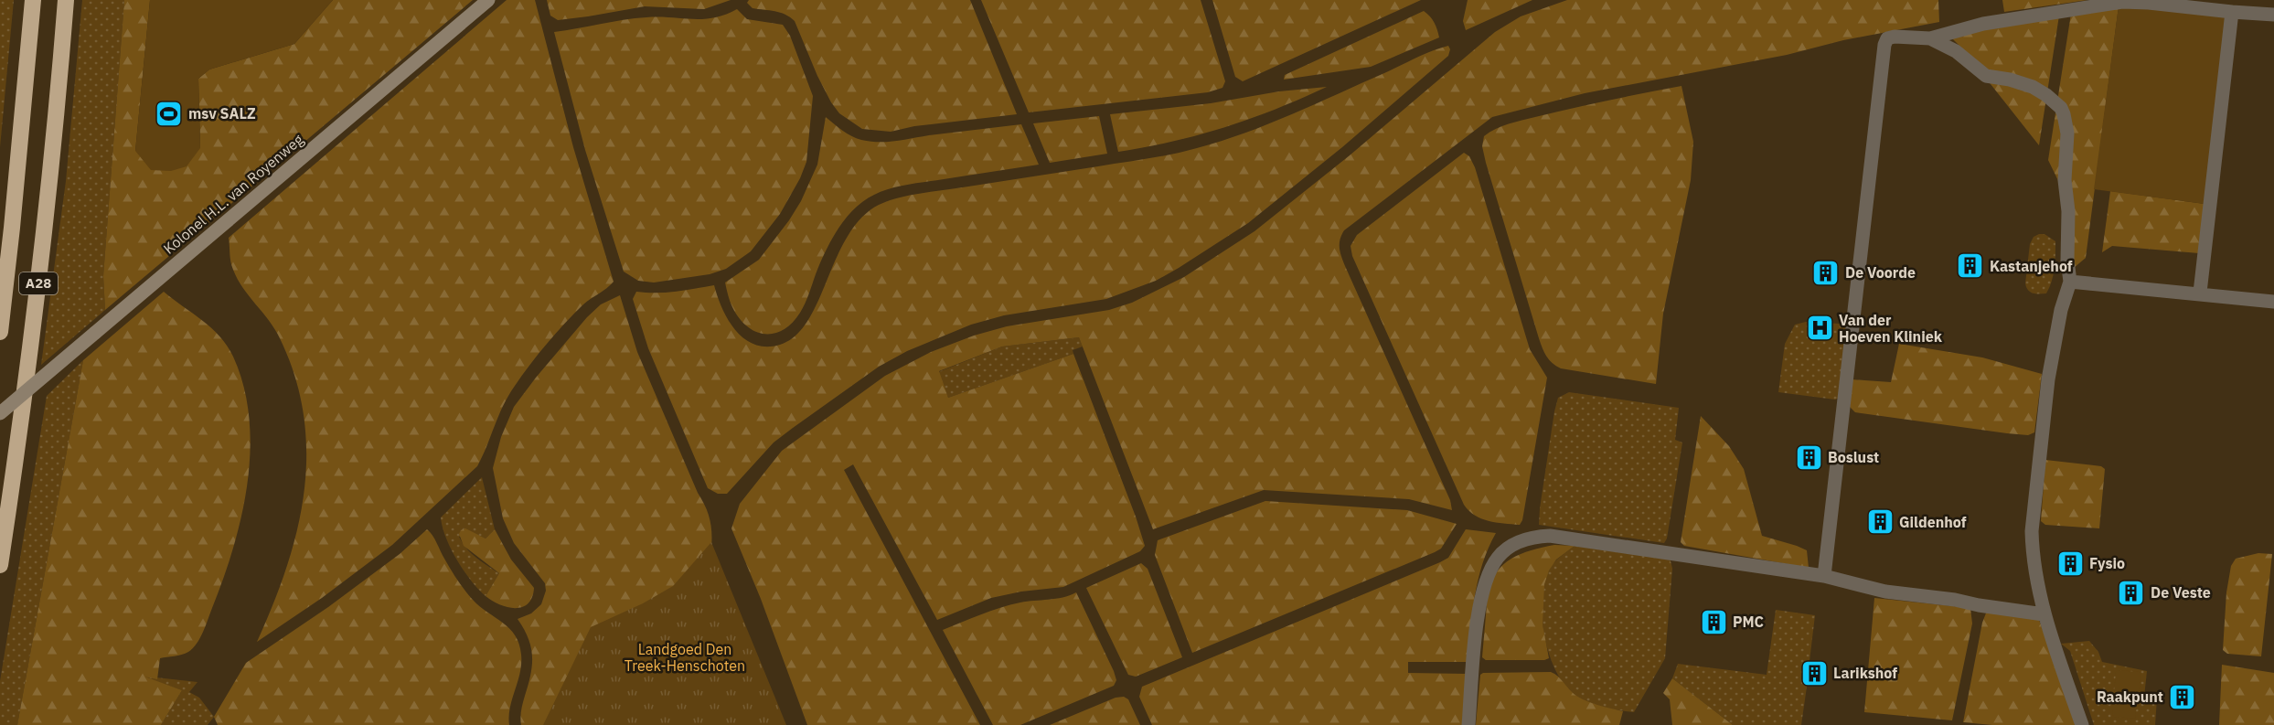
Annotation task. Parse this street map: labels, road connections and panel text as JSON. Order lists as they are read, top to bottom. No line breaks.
{"streets":{"highway":["A28"],"street":["Kolonel H.L. van Royenweg"]},"parks":["Landgoed Den Treek-Henschoten"],"places":{"sports":["msv SALZ"],"building":["Kastanjehof","De Voorde","Boslust","Gildenhof","Fysio","De Veste","PMC","Larikshof","Raakpunt"],"hospital":["Van der Hoeven Kliniek"]}}
